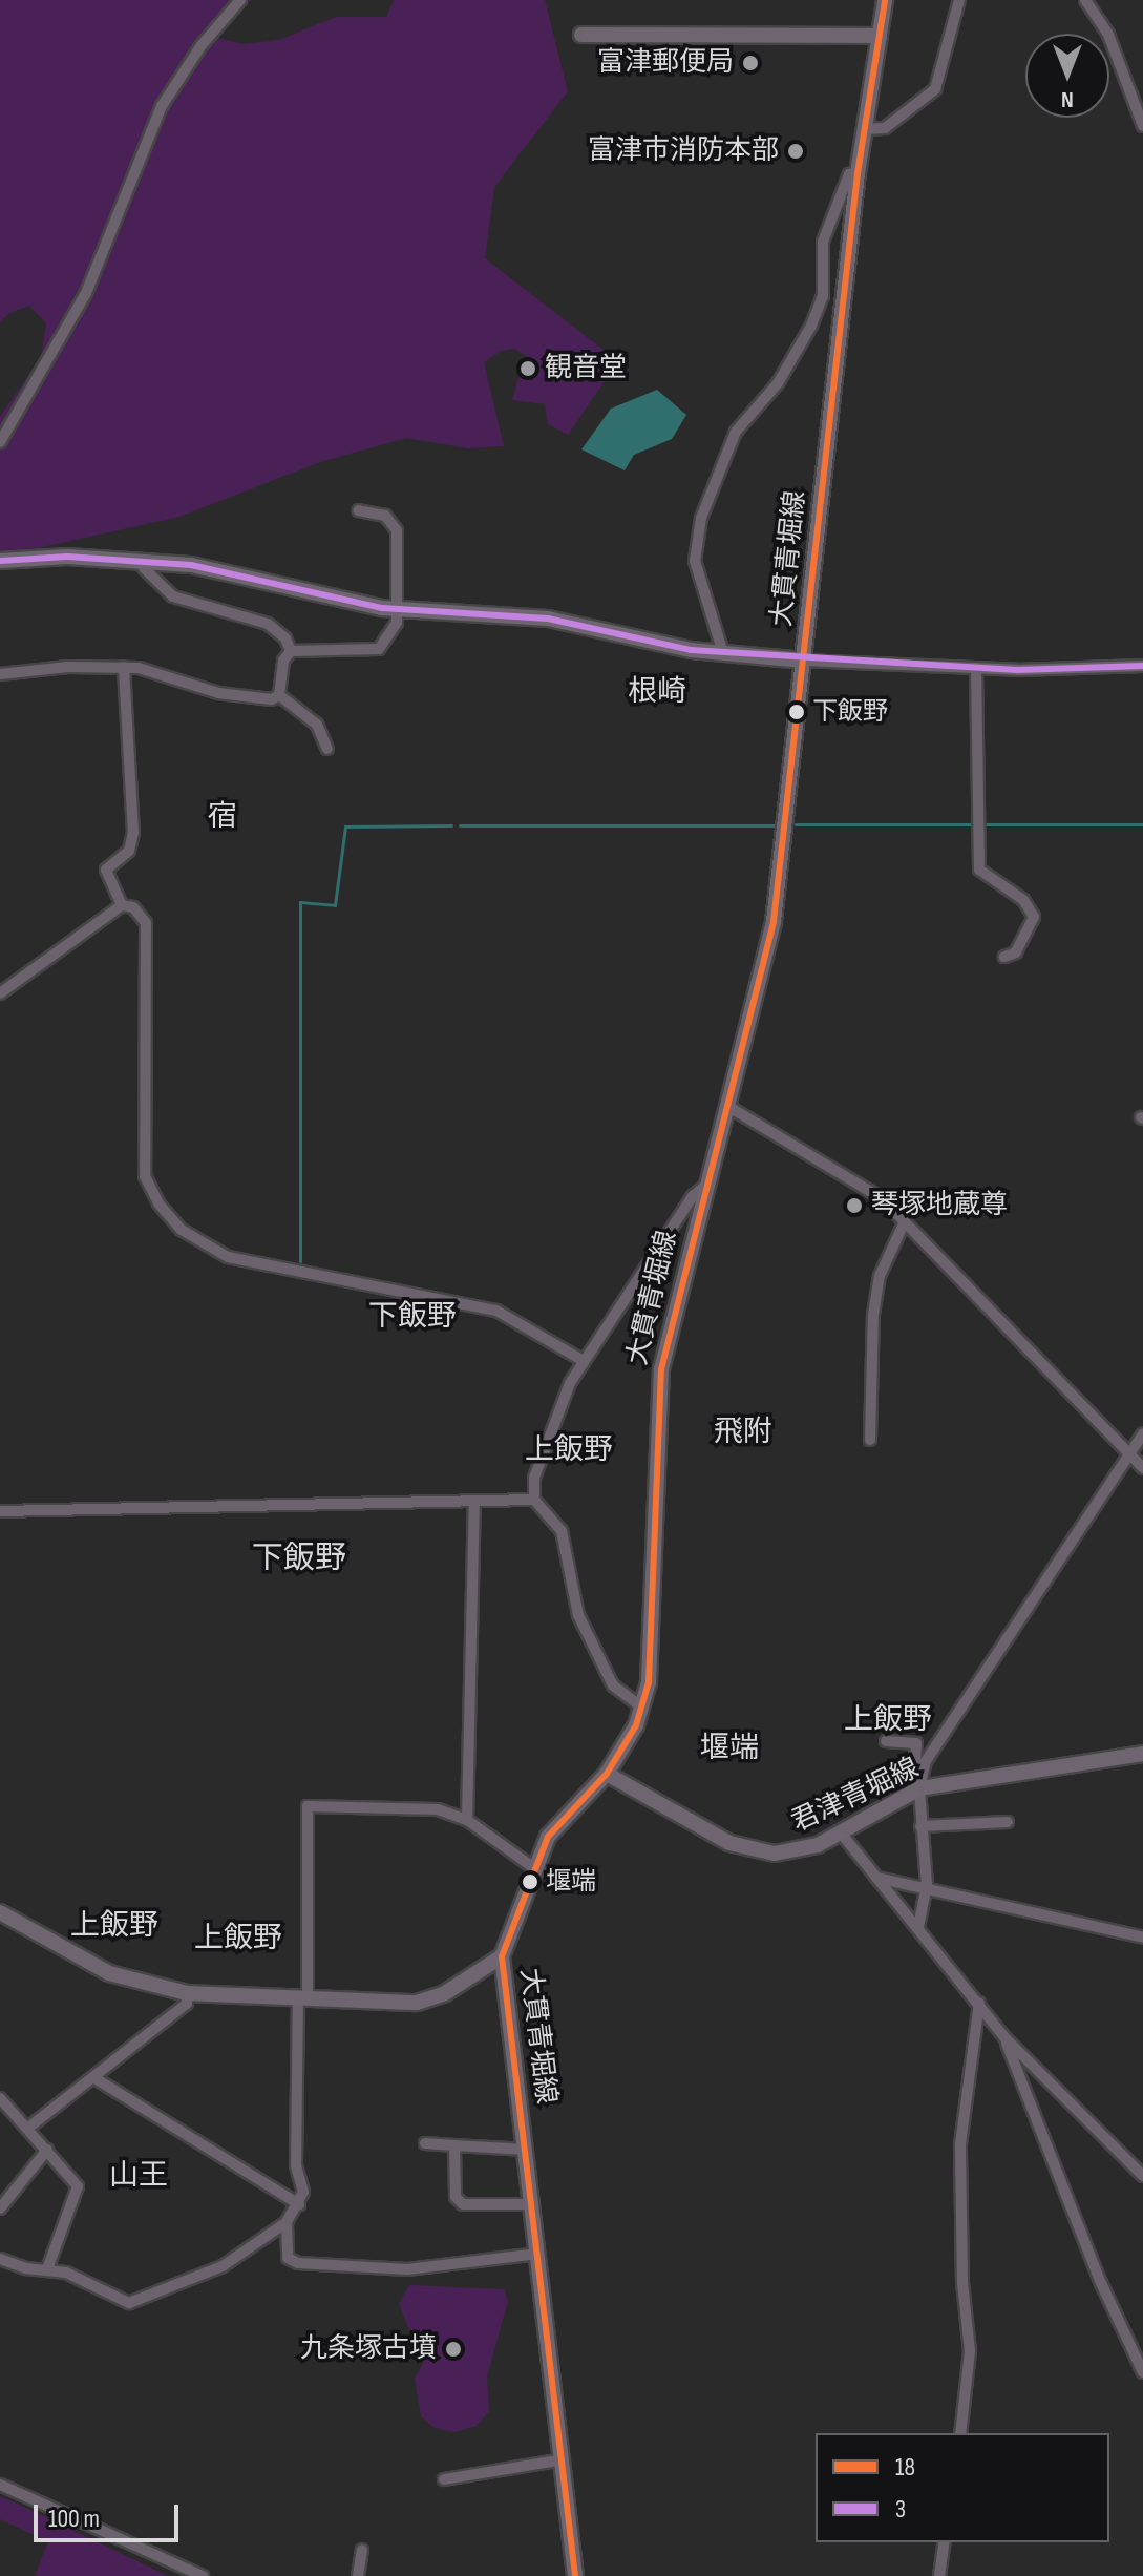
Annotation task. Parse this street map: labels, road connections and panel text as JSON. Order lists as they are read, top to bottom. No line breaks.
{"streets":{"main road":["大貫青堀線","君津青堀線"]},"crossings":[["大貫青堀線","君津青堀線"]],"districts":["根崎","宿","下飯野","飛附","上飯野","下飯野","上飯野","堰端","上飯野","上飯野","山王"],"places":["富津郵便局","富津市消防本部","観音堂","下飯野","琴塚地蔵尊","堰端","九条塚古墳"],"lines":["transit line 18","transit line 3"],"legend":["18","3"],"scale_bar":"100 m","north":"bottom"}
